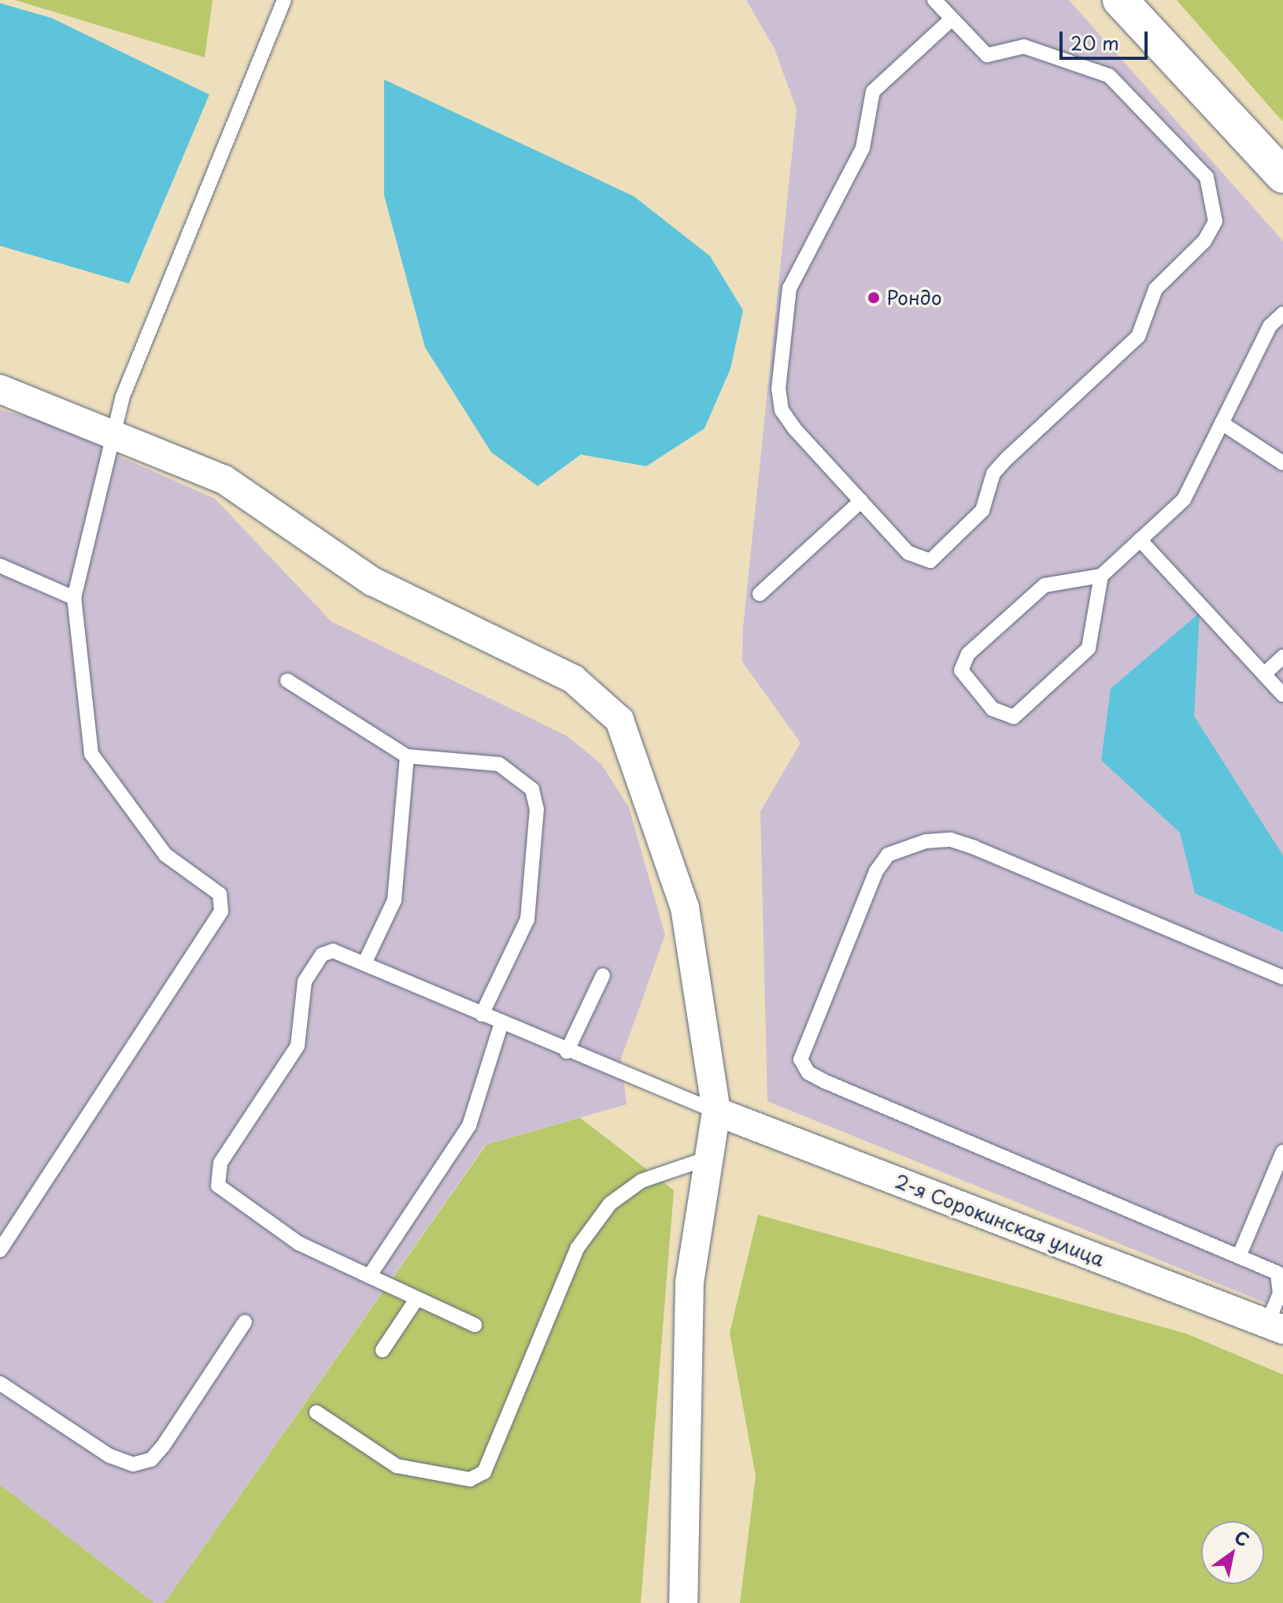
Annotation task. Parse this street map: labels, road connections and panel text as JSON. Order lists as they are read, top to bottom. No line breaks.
{"streets":{"street":["2-я Сорокинская улица"]},"places":["Рондо"],"scale_bar":"20 m","north":"top right"}
